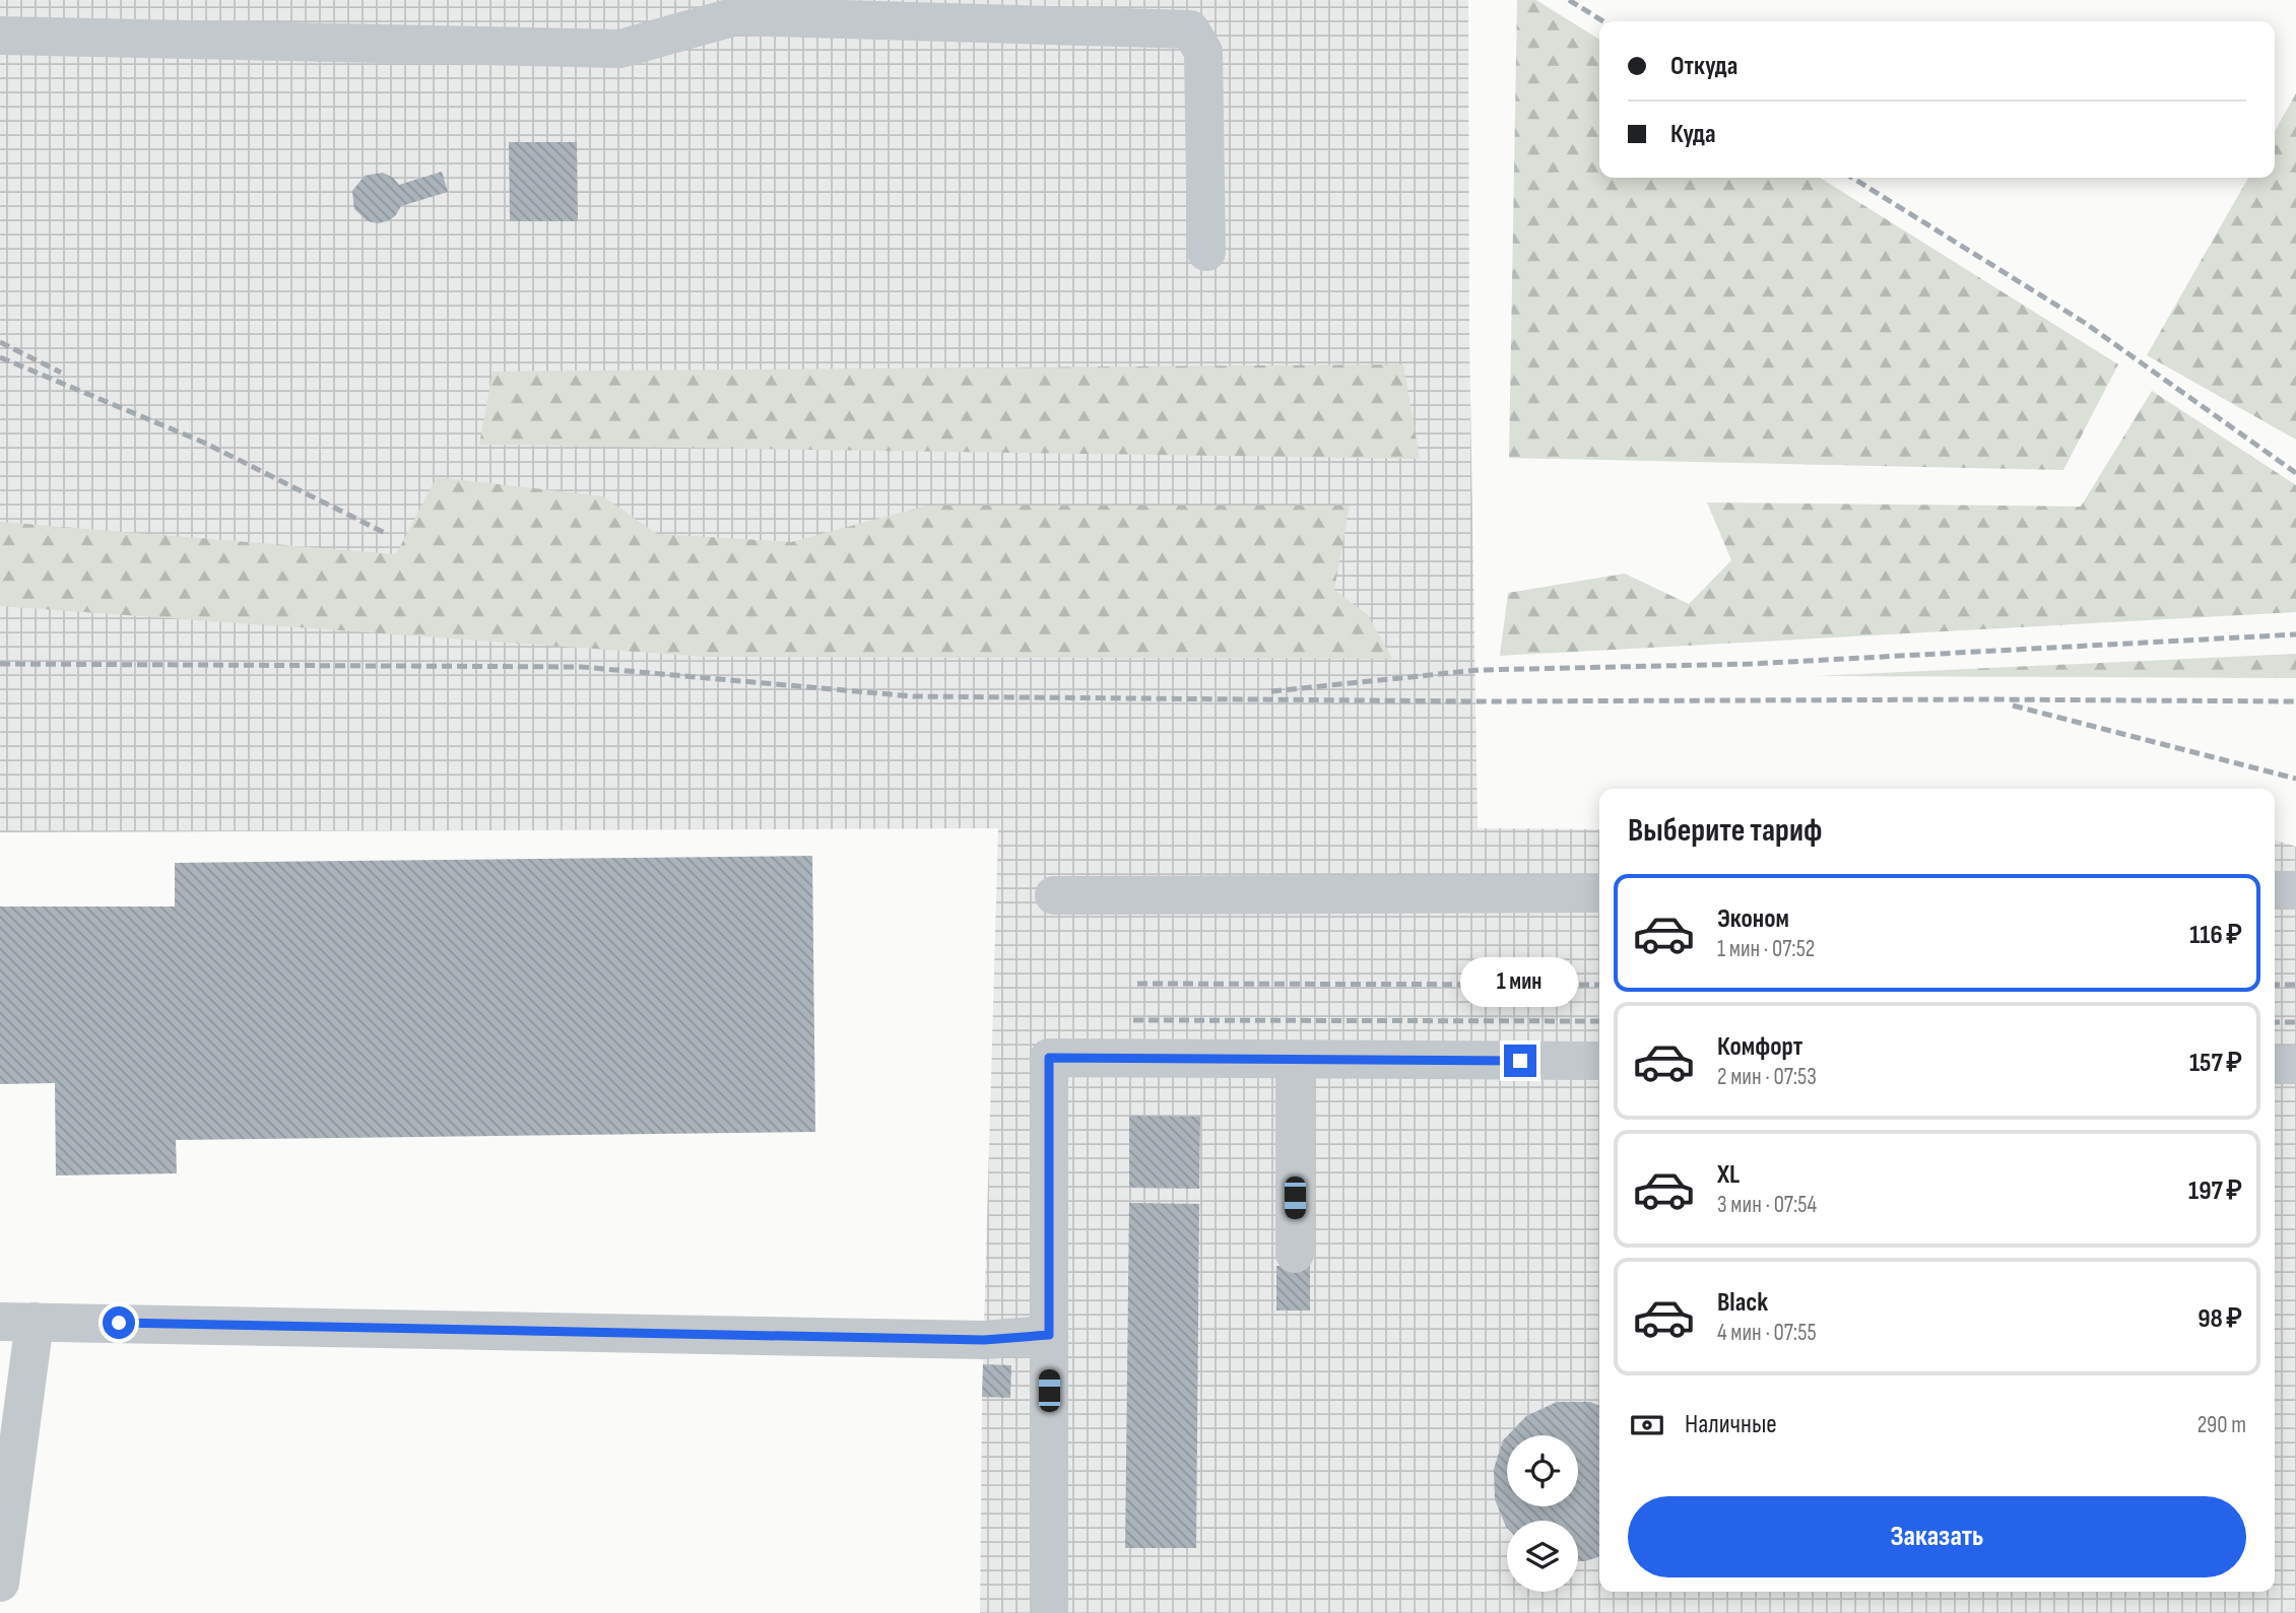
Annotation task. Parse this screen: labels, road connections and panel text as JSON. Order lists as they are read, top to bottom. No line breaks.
{"page":{"banner":["Откуда","Куда"],"heading":"Выберите тариф","list":[{"name":"Эконом","note":"1 мин · 07:52","value":"116 ₽"},{"name":"Комфорт","note":"2 мин · 07:53","value":"157 ₽"},{"name":"XL","note":"3 мин · 07:54","value":"197 ₽"},{"name":"Black","note":"4 мин · 07:55","value":"98 ₽"}],"bubble":"1 мин","pay":["Наличные","290 m"],"buttons":"Заказать"}}
